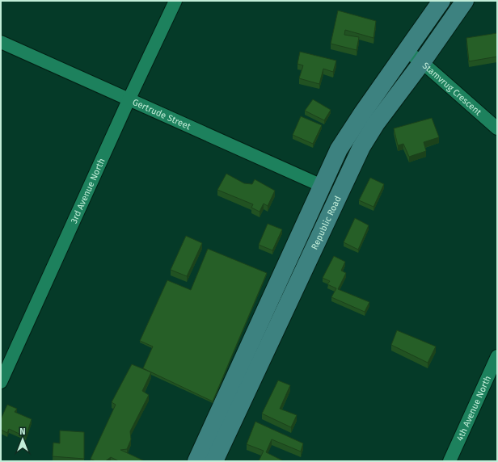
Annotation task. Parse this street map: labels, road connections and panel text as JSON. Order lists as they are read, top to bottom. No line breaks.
{"streets":{"main road":["Republic Road"],"street":["Stamvrug Crescent","Gertrude Street","3rd Avenue North","4th Avenue North"]},"crossings":[["Stamvrug Crescent","Republic Road"],["Gertrude Street","3rd Avenue North"]],"north":"top"}
